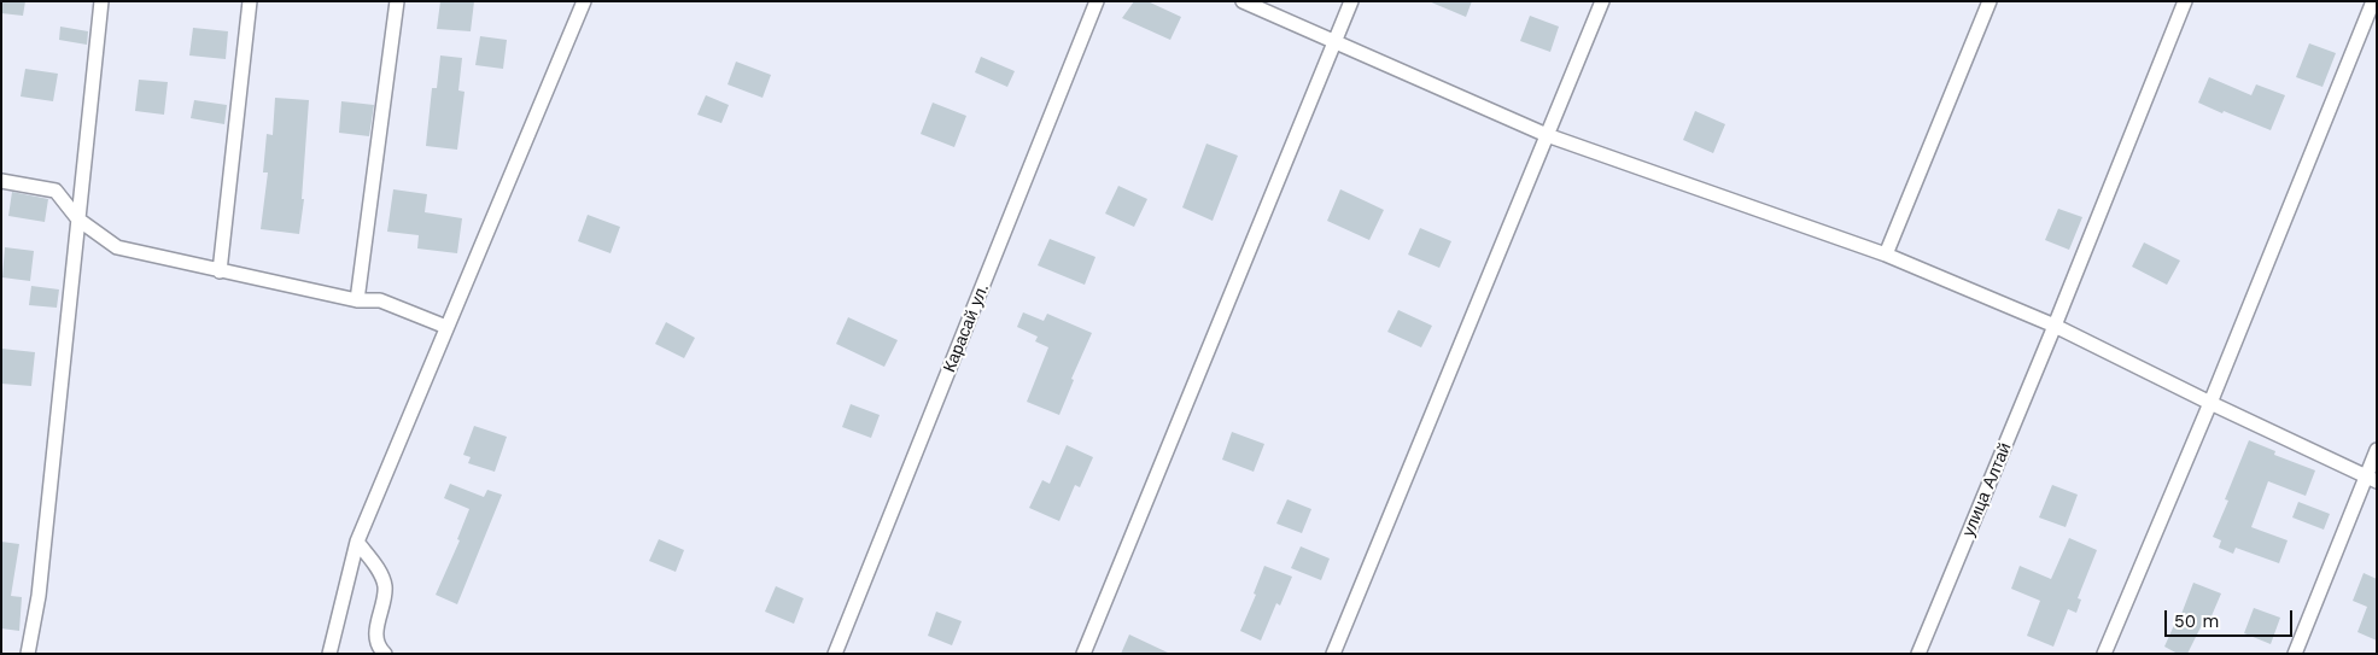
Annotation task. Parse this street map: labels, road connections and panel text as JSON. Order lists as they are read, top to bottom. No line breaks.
{"streets":{"street":["Карасай ул.","улица Алтай"]},"scale_bar":"50 m"}
